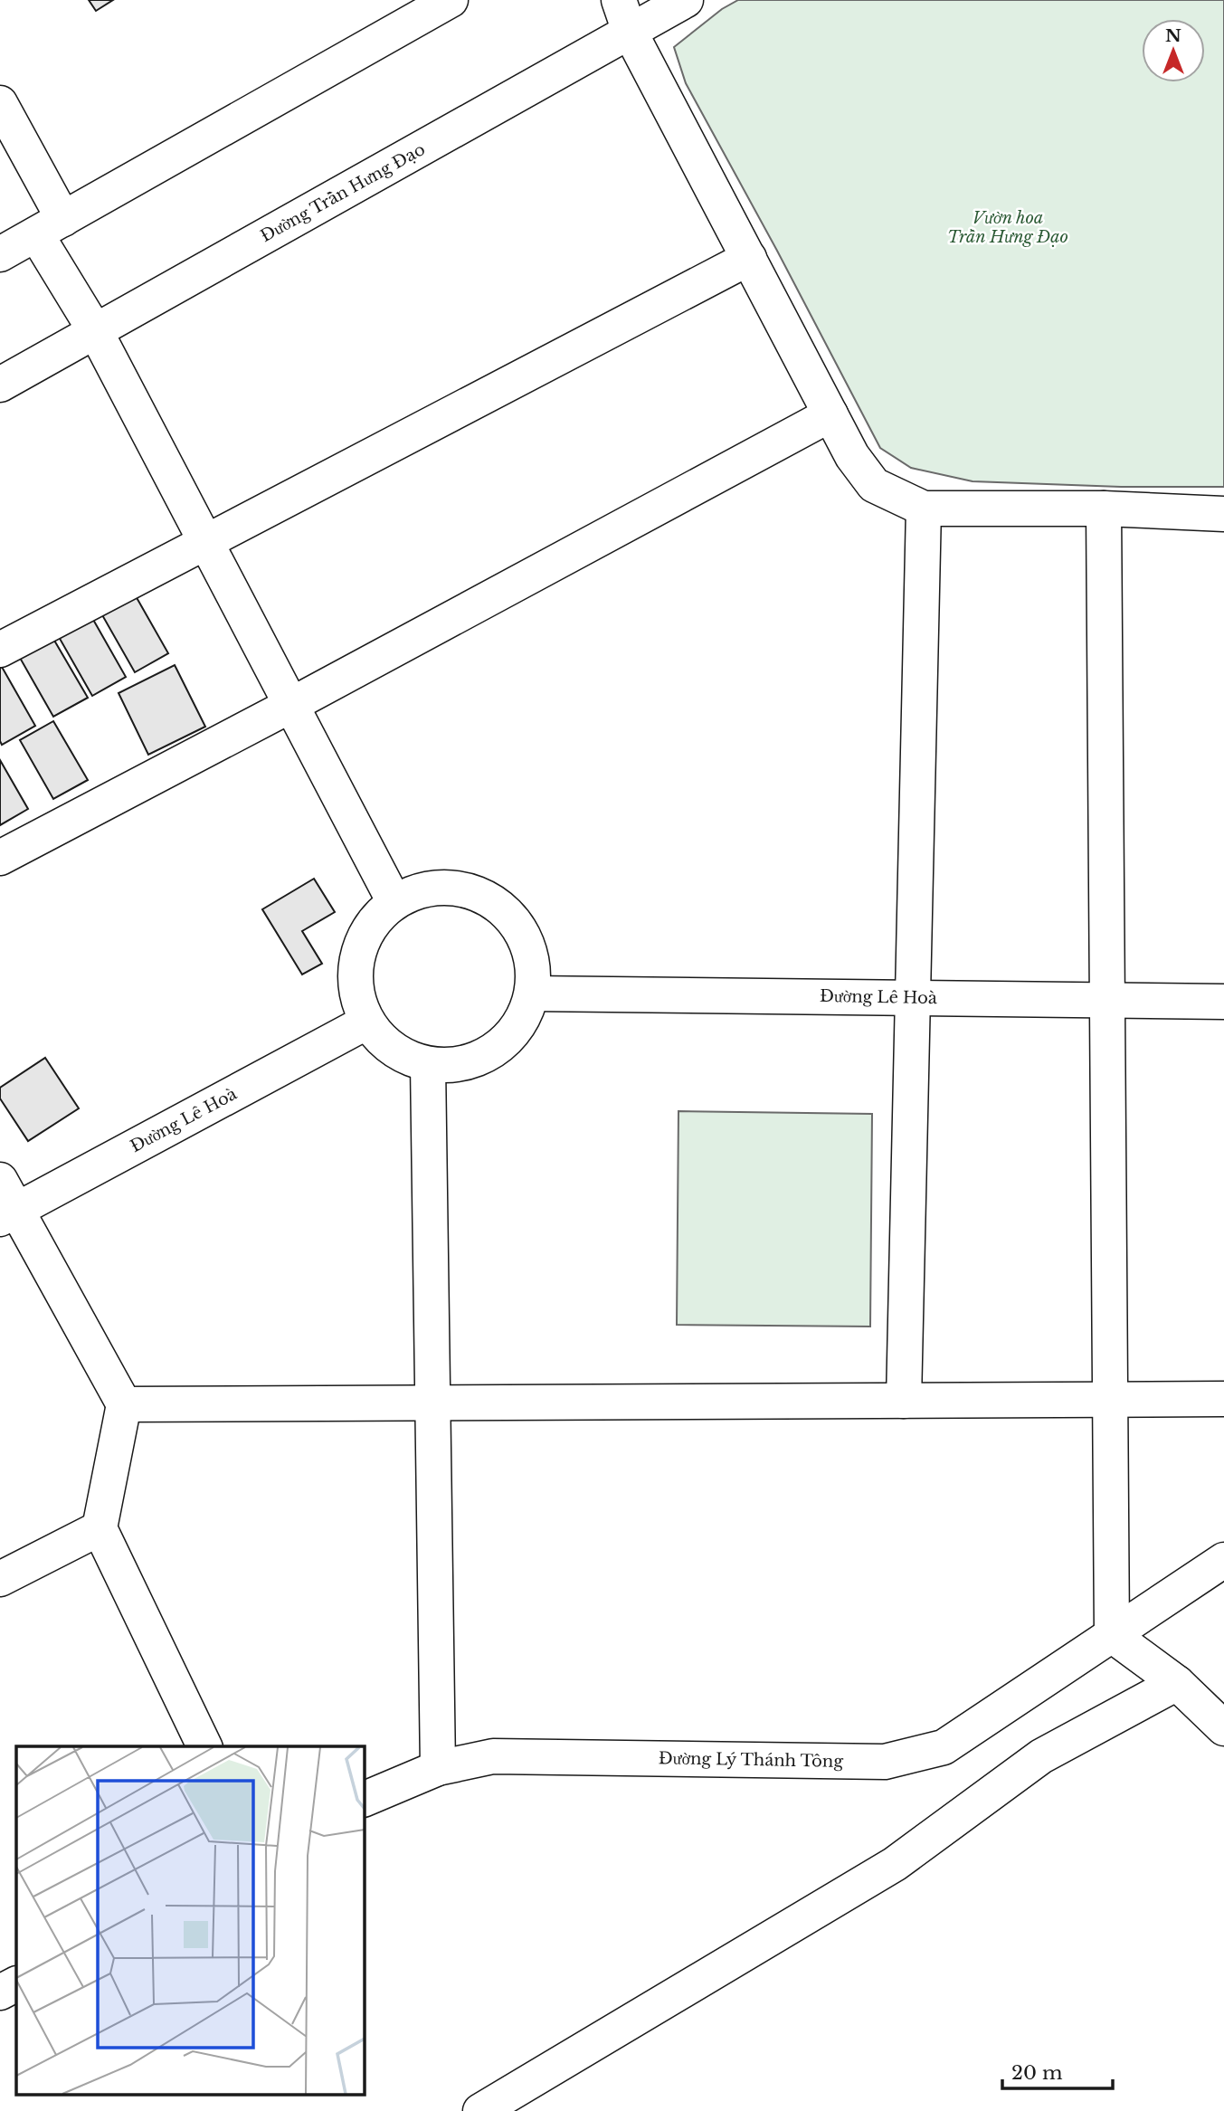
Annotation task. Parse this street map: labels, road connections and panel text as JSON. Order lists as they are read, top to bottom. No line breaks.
{"streets":{"street":["Đường Trần Hưng Đạo","Đường Lê Hoà","Đường Lý Thánh Tông"]},"parks":["Vườn hoa Trần Hưng Đạo"],"scale_bar":"20 m","north":"top"}
